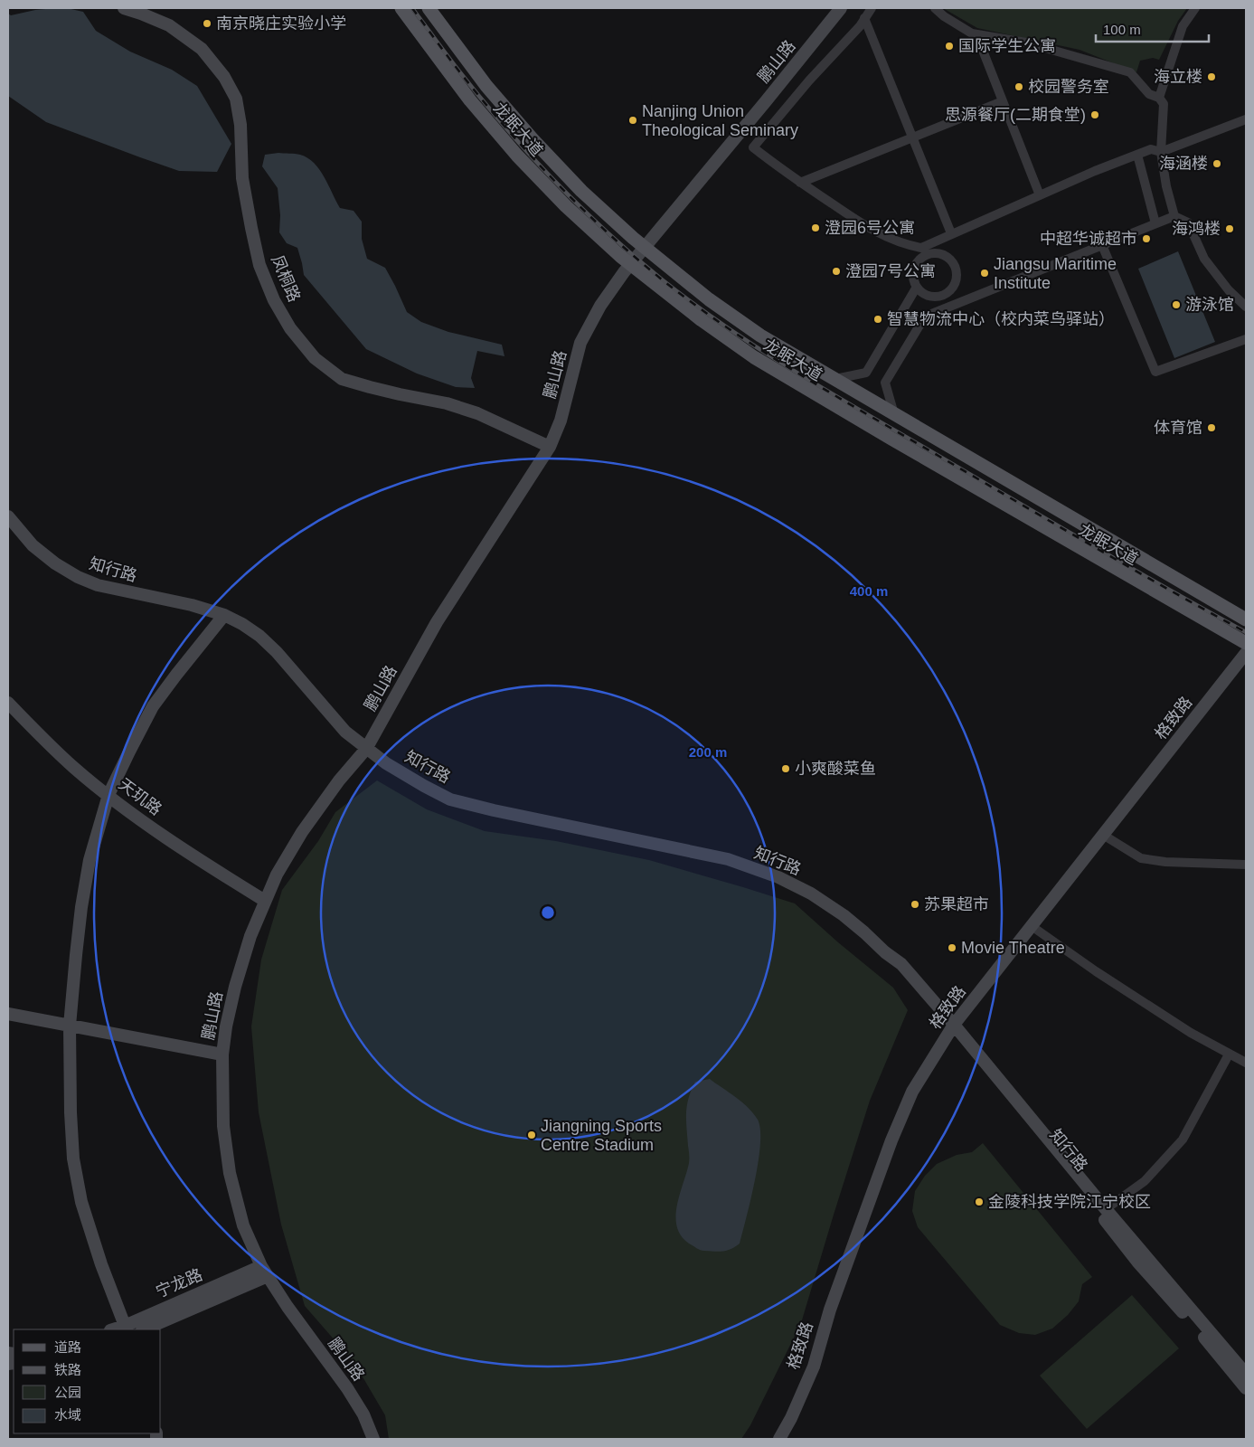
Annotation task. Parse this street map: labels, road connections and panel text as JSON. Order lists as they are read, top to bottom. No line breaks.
{"streets":{"main road":["龙眠大道"],"street":["鹏山路","凤桐路","知行路","格致路","天玑路","宁龙路"]},"crossings":[["鹏山路","龙眠大道"],["鹏山路","凤桐路"],["鹏山路","知行路"],["鹏山路","天玑路"],["鹏山路","宁龙路"],["知行路","格致路"]],"places":["南京晓庄实验小学","国际学生公寓","海立楼","校园警务室","思源餐厅(二期食堂)","Nanjing Union Theological Seminary","海涵楼","澄园6号公寓","海鸿楼","中超华诚超市","澄园7号公寓","Jiangsu Maritime Institute","游泳馆","智慧物流中心（校内菜鸟驿站）","体育馆","小爽酸菜鱼","苏果超市","Movie Theatre","Jiangning Sports Centre Stadium","金陵科技学院江宁校区"],"legend":["道路","铁路","公园","水域"],"scale_bar":"100 m","rings":["400 m","200 m"]}
